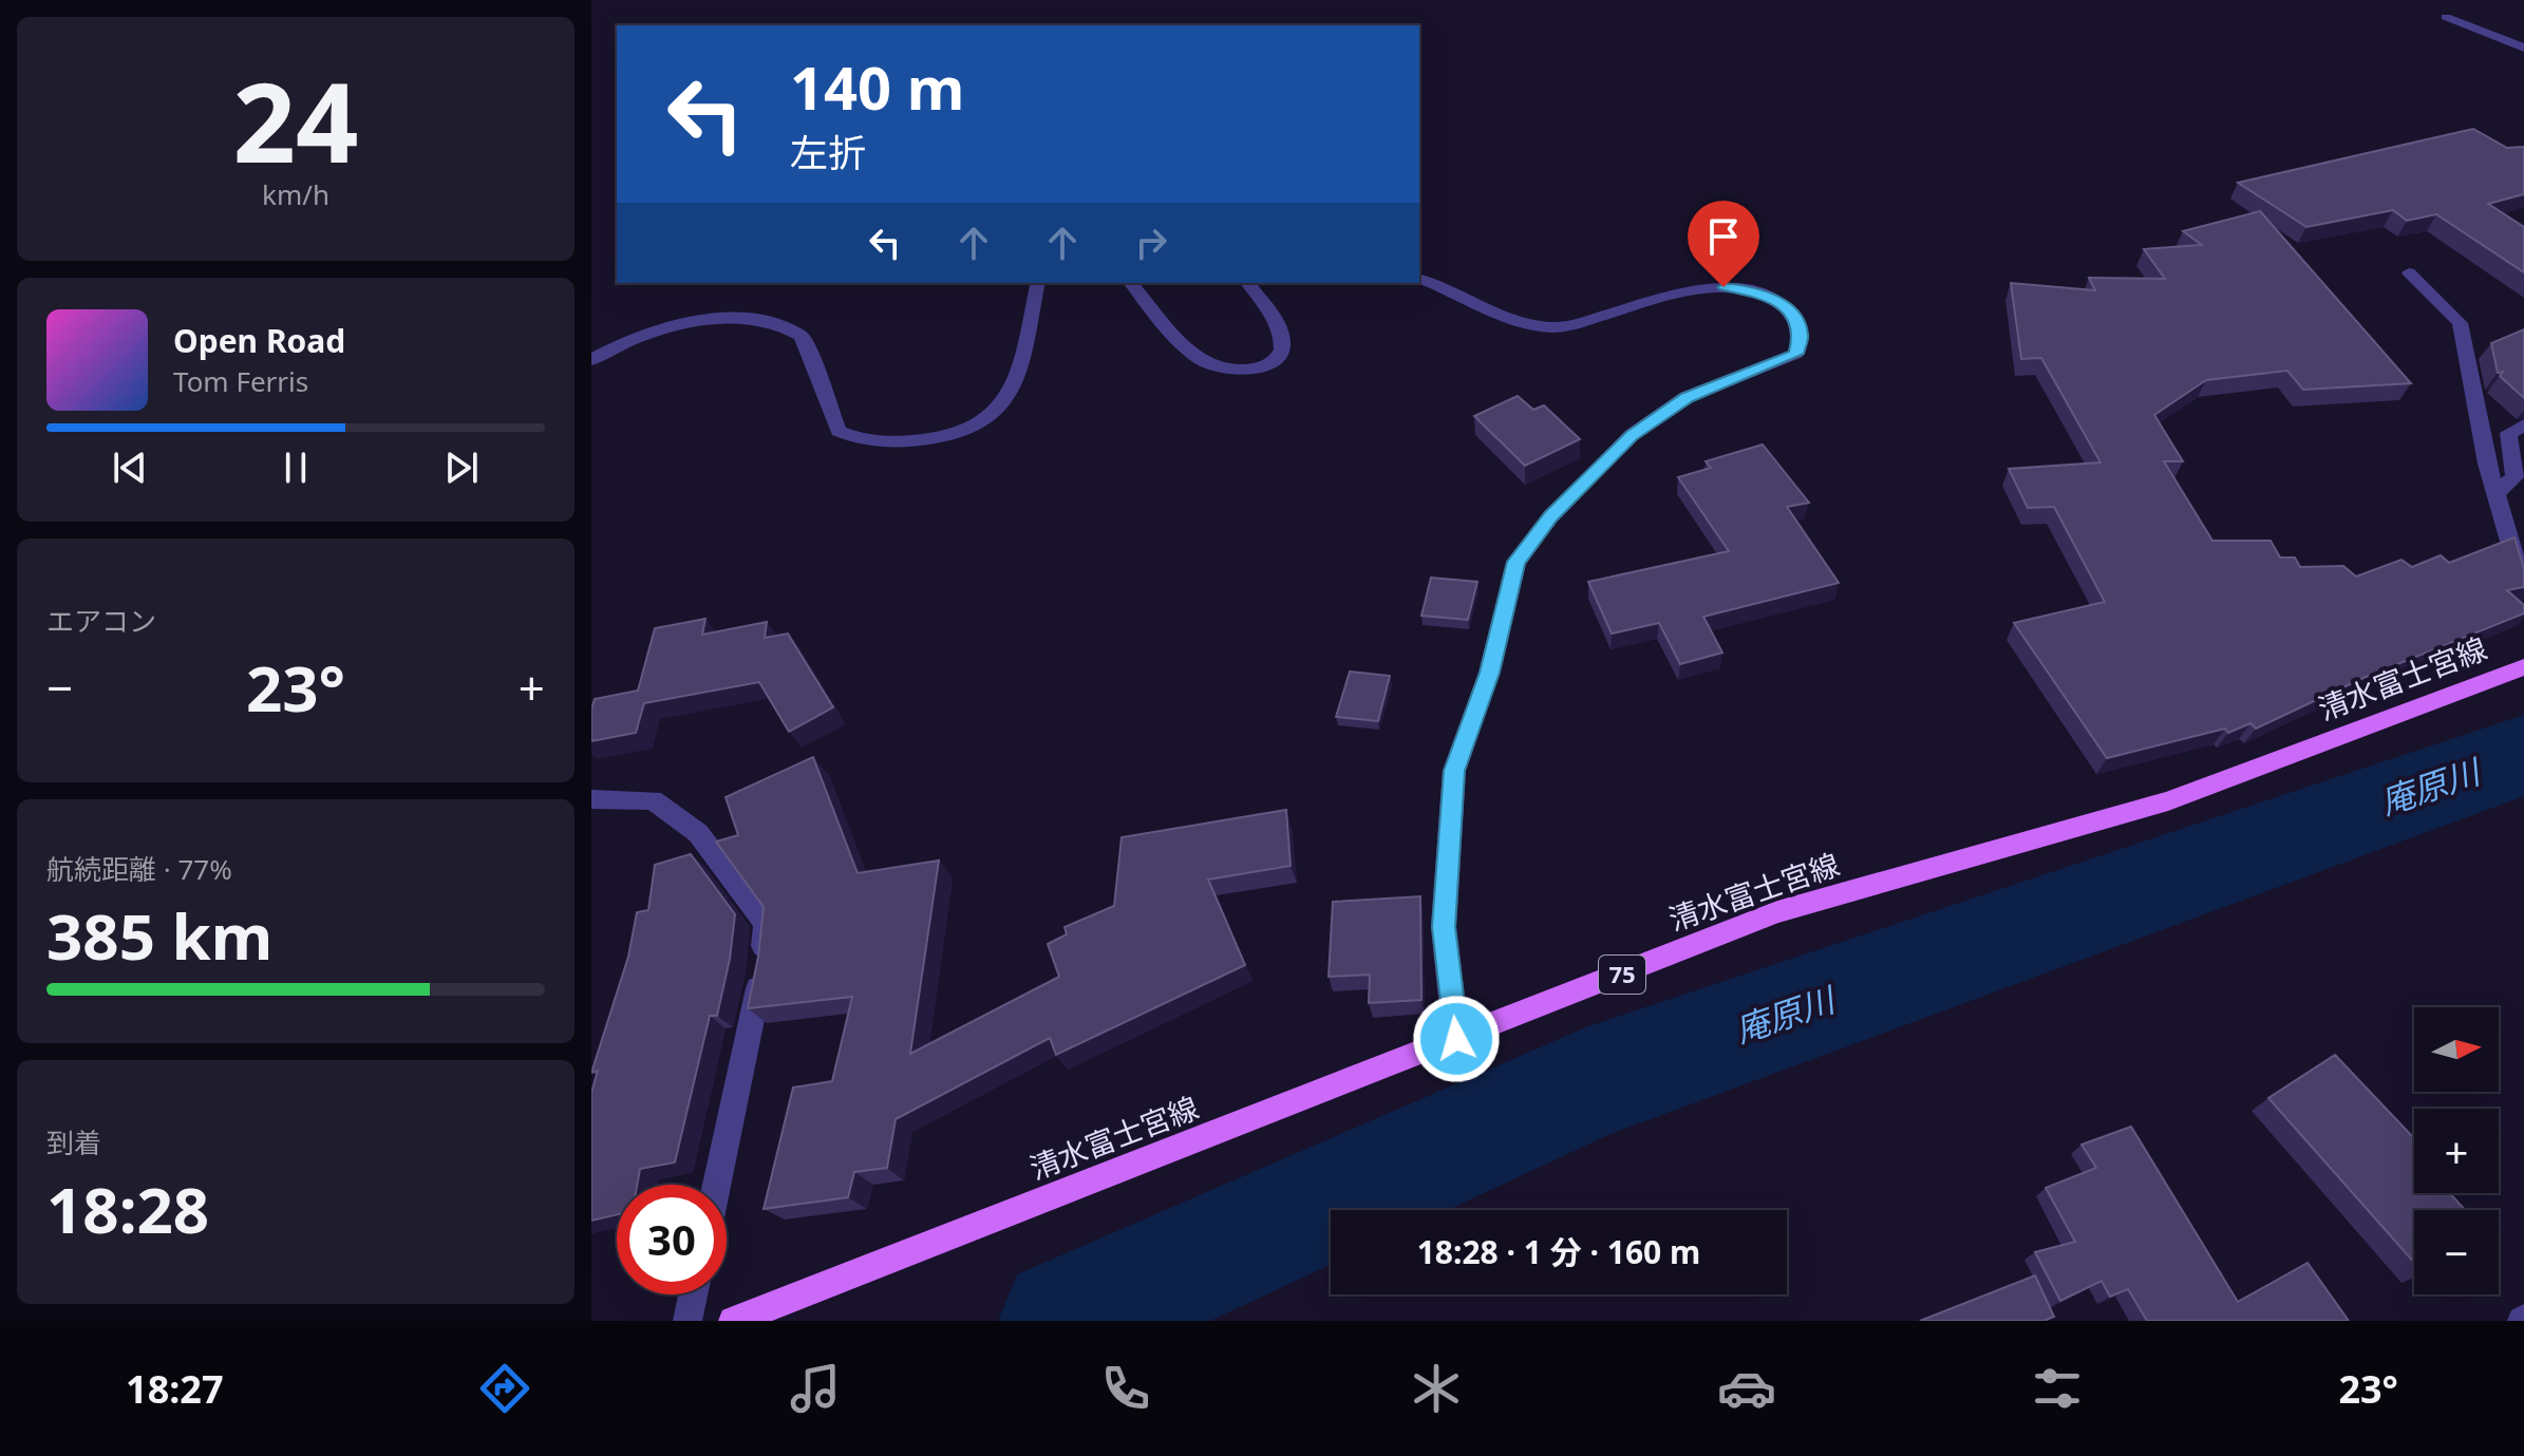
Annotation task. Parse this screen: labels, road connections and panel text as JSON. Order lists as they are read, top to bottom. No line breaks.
{"streets":{"main road":["清水富士宮線","75"]},"water":["庵原川"],"north":"right","page":{"tile":[["24","km/h"],"エアコン",["航続距離 · 77%","385 km"],["到着","18:28"]],"turn":["140 m","左折"],"song":["Open Road","Tom Ferris"],"heat":["−","23°","+"],"map_buttons":["+","−"],"limit":"30","trip":"18:28 · 1 分 · 160 m","tabs":["18:27","23°"]}}
